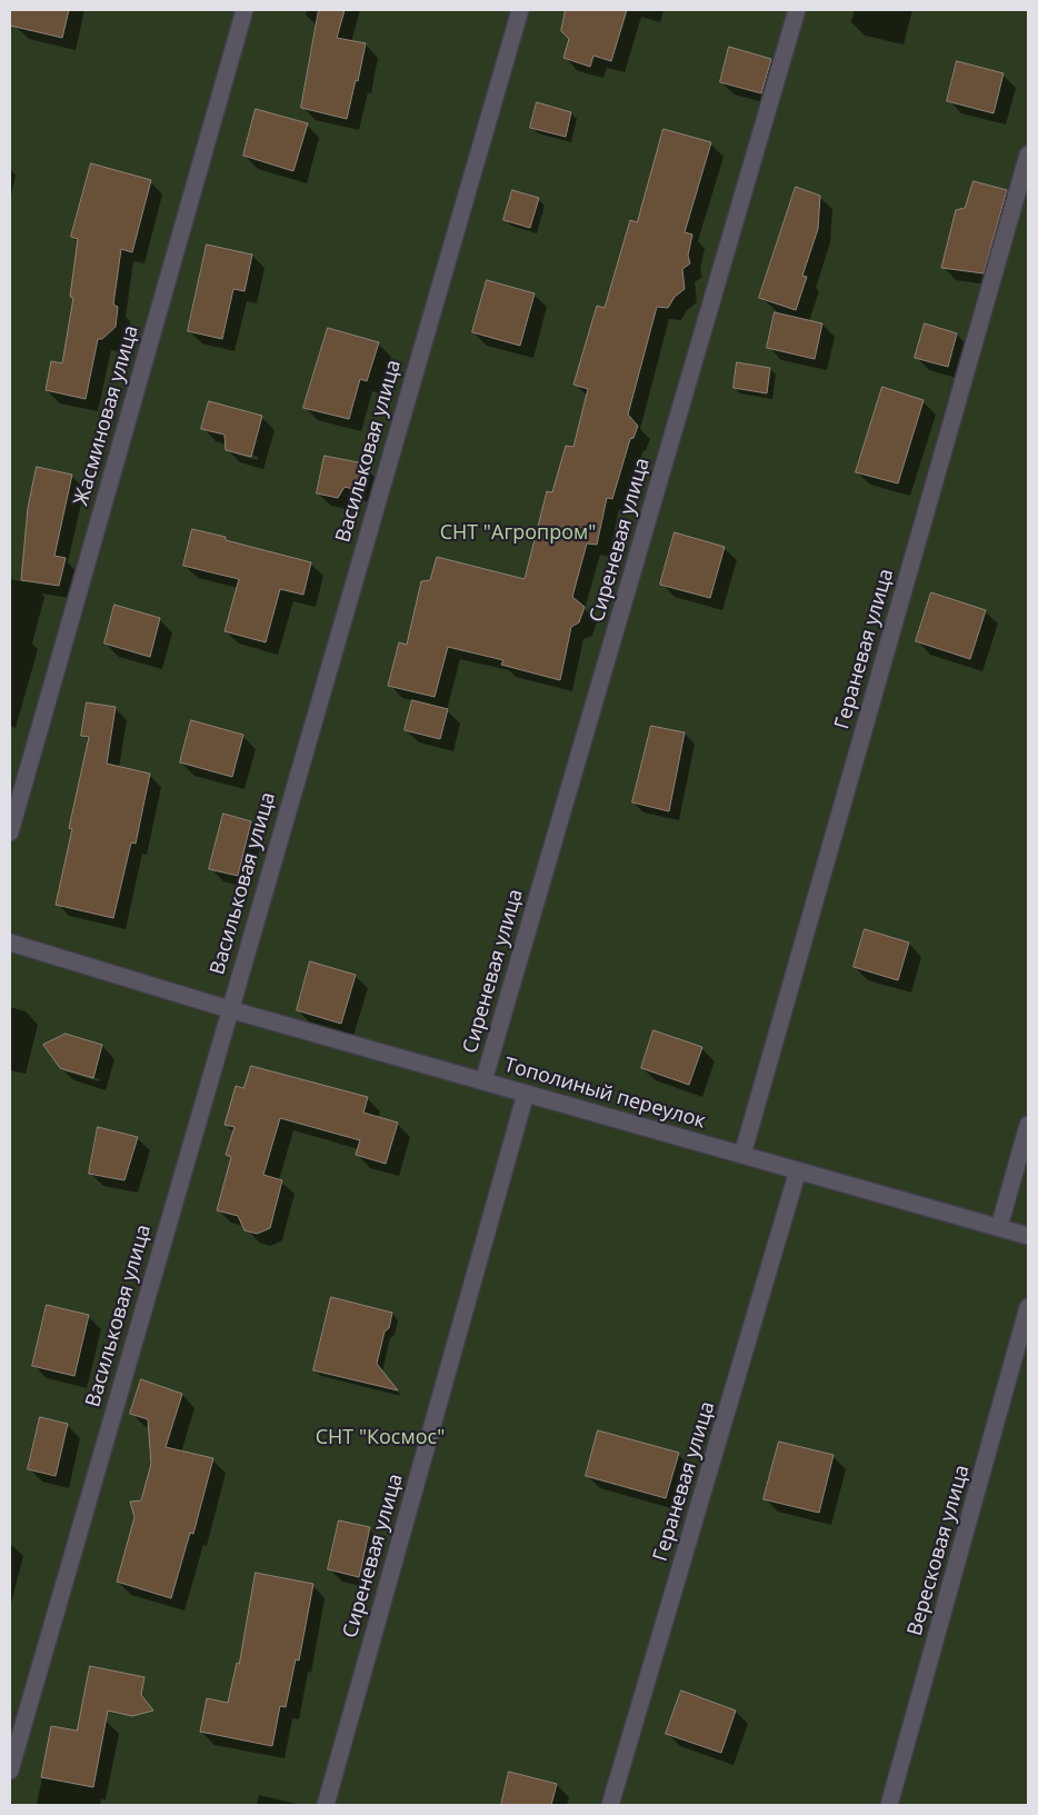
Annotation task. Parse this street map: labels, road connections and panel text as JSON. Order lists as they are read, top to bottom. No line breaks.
{"streets":{"lane":["Жасминовая улица","Васильковая улица","Сиреневая улица","Гераневая улица","Тополиный переулок","Вересковая улица"]},"crossings":[["Васильковая улица","Тополиный переулок"],["Сиреневая улица","Тополиный переулок"],["Гераневая улица","Тополиный переулок"]],"parks":["СНТ \"Агропром\"","СНТ \"Космос\""]}
